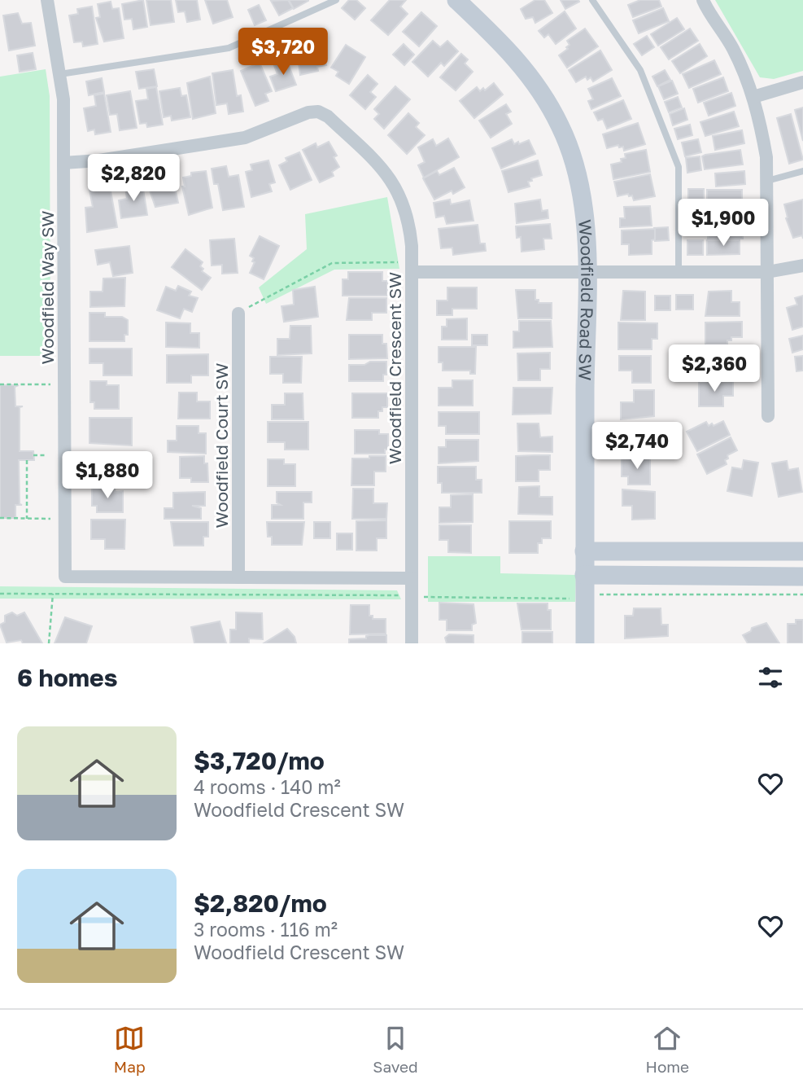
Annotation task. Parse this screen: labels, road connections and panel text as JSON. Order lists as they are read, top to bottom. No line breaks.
{"streets":{"street":["Woodfield Way SW","Woodfield Road SW","Woodfield Crescent SW","Woodfield Court SW"]},"crossings":[["Woodfield Way SW","Woodfield Crescent SW"],["Woodfield Way SW","Woodfield Court SW"]],"page":{"price":["$3,720","$2,820","$1,900","$2,360","$2,740","$1,880"],"heading":"6 homes","list":[{"name":"$3,720/mo","note":"4 rooms · 140 m² · Woodfield Crescent SW"},{"name":"$2,820/mo","note":"3 rooms · 116 m² · Woodfield Crescent SW"}],"tabs":["Map","Saved","Home"]}}
